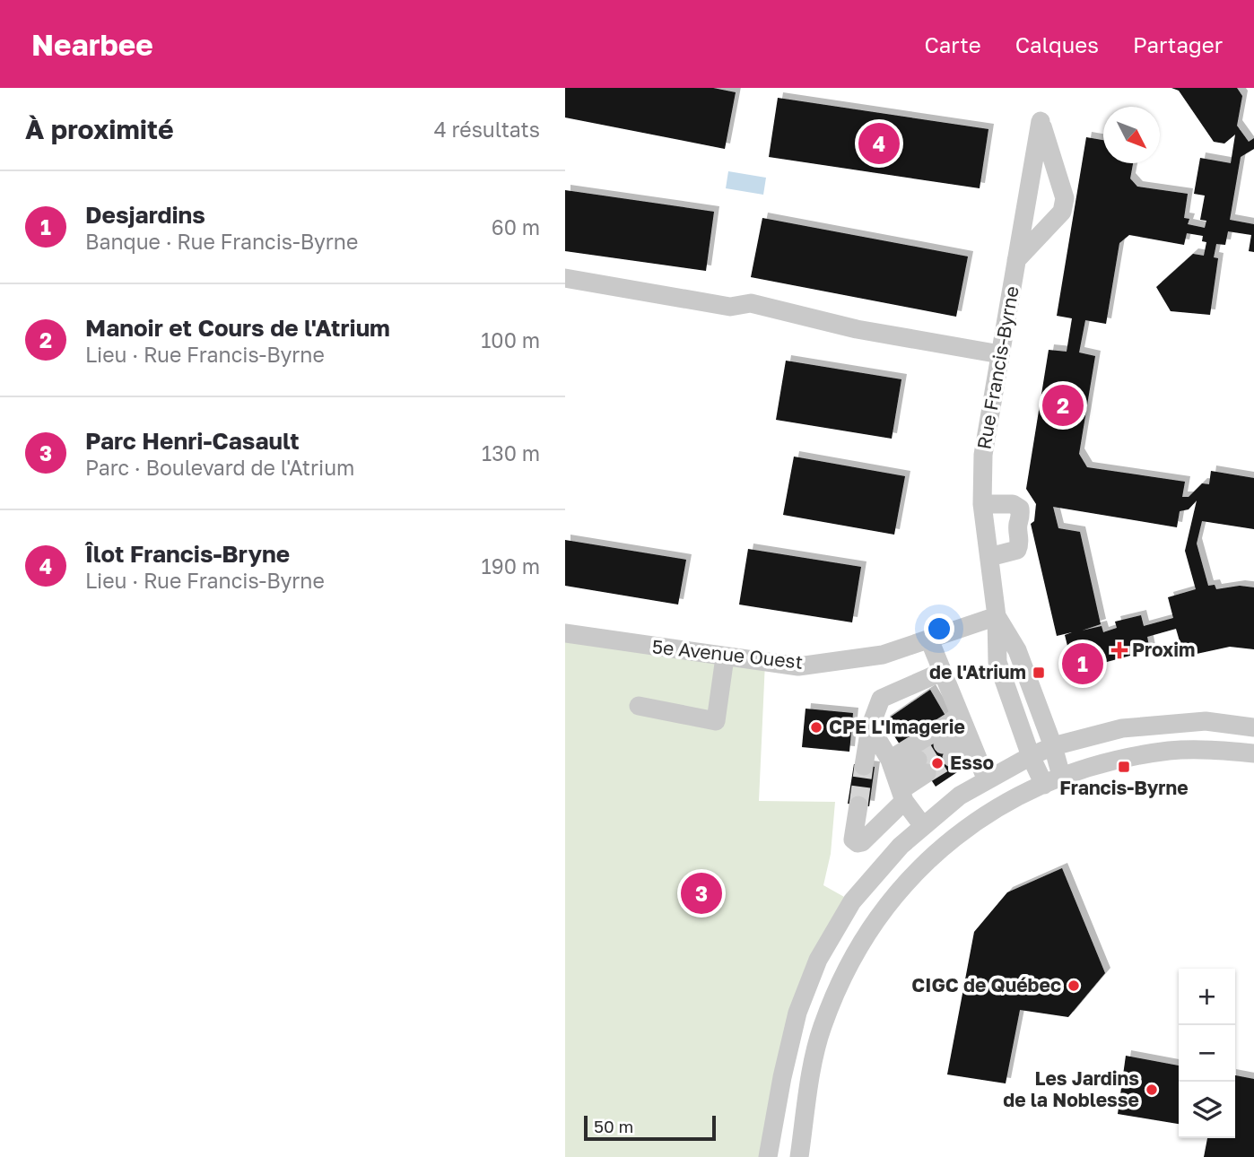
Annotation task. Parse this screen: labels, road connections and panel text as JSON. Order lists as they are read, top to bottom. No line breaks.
{"streets":{"street":["Rue Francis-Byrne","5e Avenue Ouest"]},"crossings":[["Rue Francis-Byrne","5e Avenue Ouest"]],"places":{"health":["Proxim"],"transit":["de l'Atrium","Francis-Byrne"],"other":["CPE L'Imagerie","Esso","CIGC de Québec","Les Jardins de la Noblesse"]},"scale_bar":"50 m","north":"bottom right","page":{"header":"Nearbee","nav":["Carte","Calques","Partager"],"heading":["À proximité","4 résultats"],"pins":["4","2","1","3"],"list":[{"mark":"1","name":"Desjardins","note":"Banque · Rue Francis-Byrne","value":"60 m"},{"mark":"2","name":"Manoir et Cours de l'Atrium","note":"Lieu · Rue Francis-Byrne","value":"100 m"},{"mark":"3","name":"Parc Henri-Casault","note":"Parc · Boulevard de l'Atrium","value":"130 m"},{"mark":"4","name":"Îlot Francis-Bryne","note":"Lieu · Rue Francis-Byrne","value":"190 m"}],"map_buttons":["+","−"],"scale":"50 m"}}
